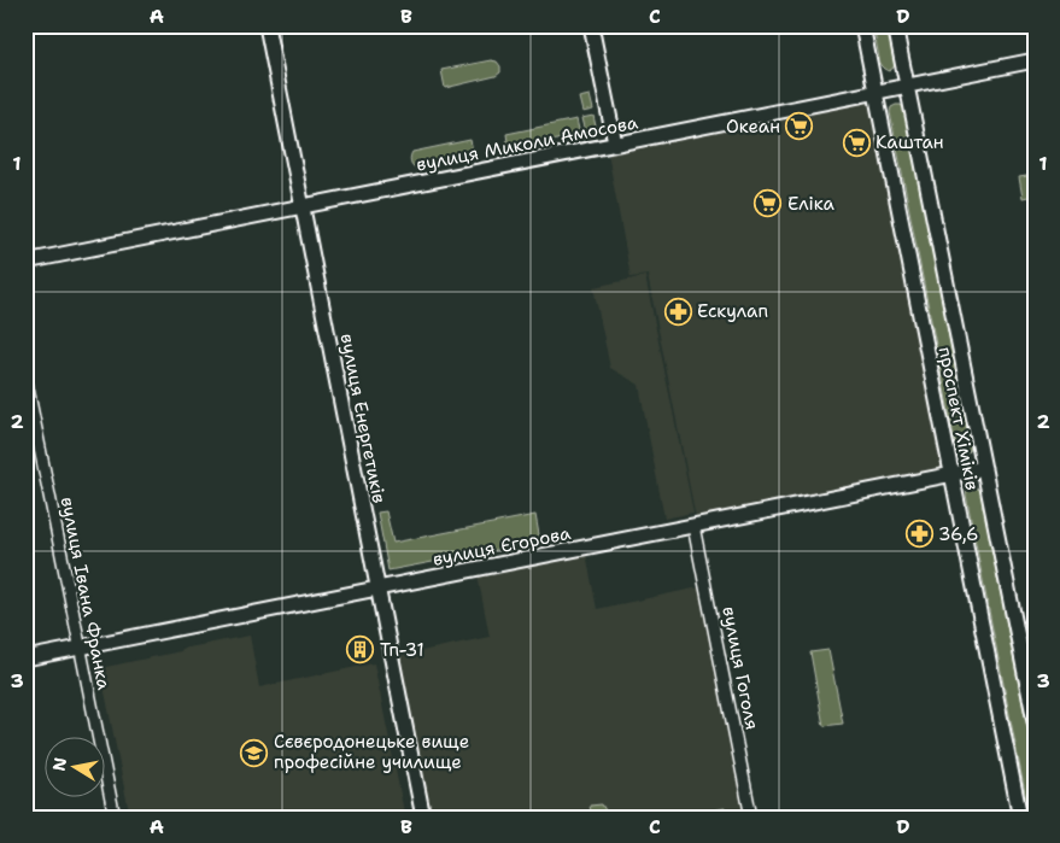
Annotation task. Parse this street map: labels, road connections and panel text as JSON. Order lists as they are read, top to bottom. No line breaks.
{"streets":{"street":["вулиця Миколи Амосова","вулиця Енергетиків","проспект Хіміків","вулиця Єгорова","вулиця Івана Франка","вулиця Гоголя"]},"crossings":[["вулиця Миколи Амосова","вулиця Енергетиків"],["вулиця Миколи Амосова","проспект Хіміків"],["вулиця Енергетиків","вулиця Єгорова"],["проспект Хіміків","вулиця Єгорова"],["вулиця Єгорова","вулиця Івана Франка"],["вулиця Єгорова","вулиця Гоголя"]],"places":{"supermarket":["Океан","Каштан","Еліка"],"pharmacy":["Ескулап","36,6"],"building":["Тп-31"],"school or university":["Сєвєродонецьке вище професійне училище"]},"north":"left","grid":{"columns":["A","B","C","D"],"rows":["1","2","3"]}}
